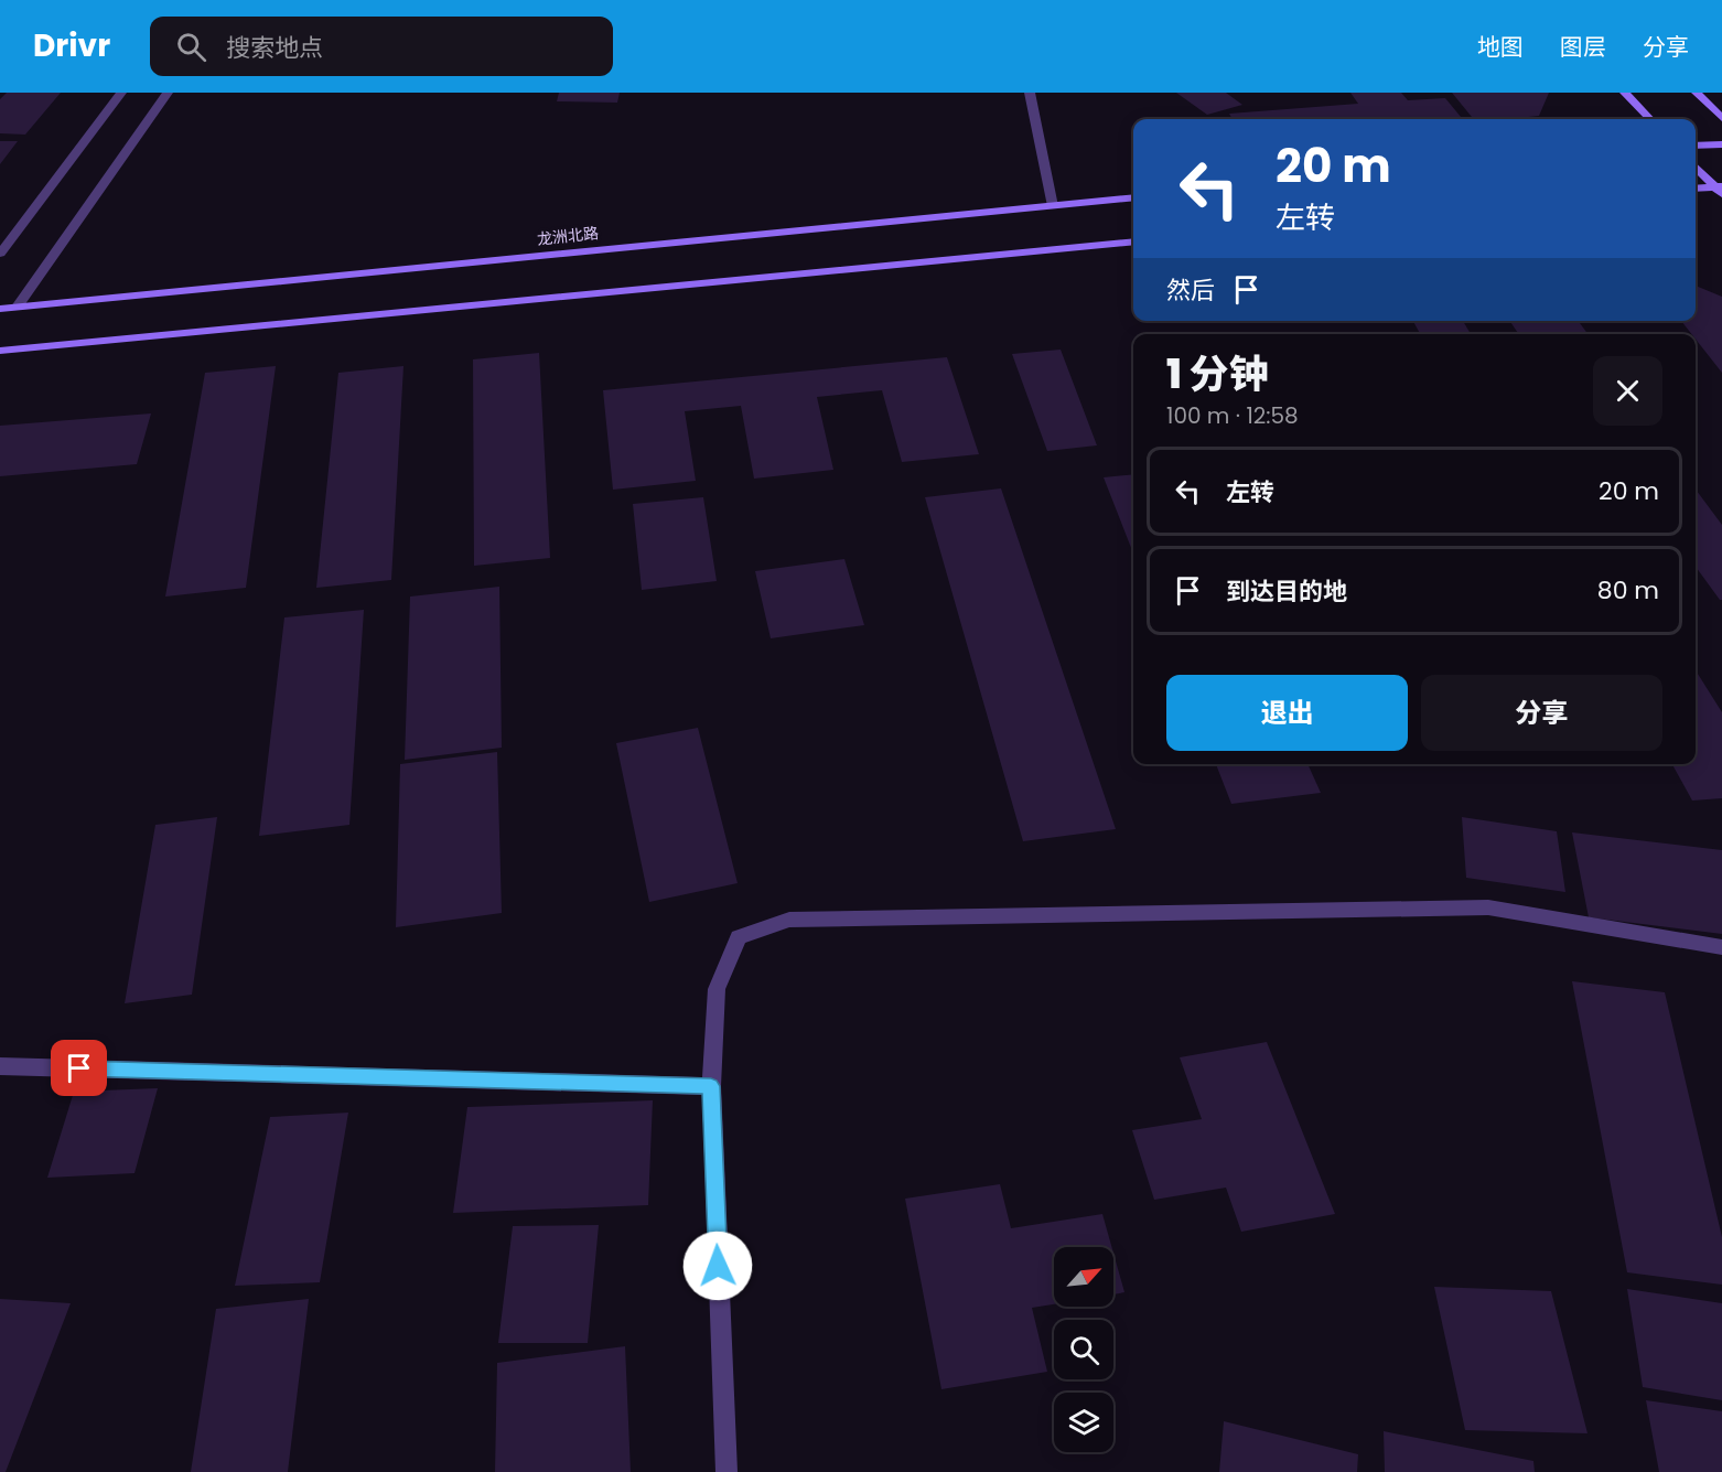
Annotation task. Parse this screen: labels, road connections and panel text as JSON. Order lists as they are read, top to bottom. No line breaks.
{"streets":{"main road":["龙洲北路"]},"north":"top right","page":{"header":"Drivr","search":"搜索地点","nav":["地图","图层","分享"],"turn":["20 m","左转"],"then":"然后","heading":["1 分钟","100 m · 12:58"],"list":[{"name":"左转","value":"20 m"},{"name":"到达目的地","value":"80 m"}],"buttons":["退出","分享"]}}
